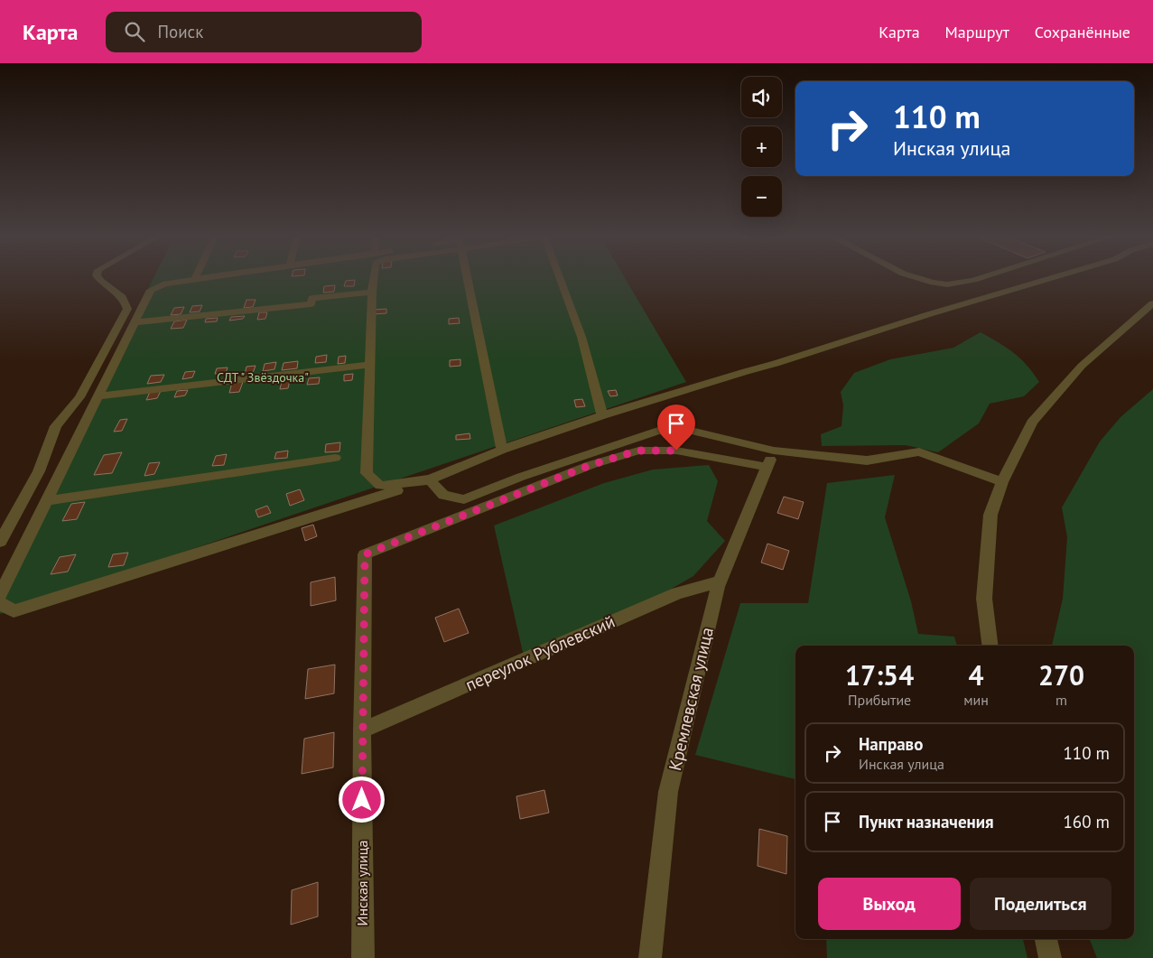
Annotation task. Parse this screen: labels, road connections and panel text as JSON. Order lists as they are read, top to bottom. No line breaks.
{"streets":{"street":["переулок Рублевский","Кремлевская улица","Инская улица"]},"crossings":[["переулок Рублевский","Кремлевская улица"],["переулок Рублевский","Инская улица"],["Кремлевская улица","Инская улица"]],"parks":["СДТ \" Звёздочка\""],"page":{"header":"Карта","search":"Поиск","nav":["Карта","Маршрут","Сохранённые"],"map_buttons":["+","−"],"turn":["110 m","Инская улица"],"eta":["17:54","Прибытие","4","мин","270","m"],"list":[{"name":"Направо","note":"Инская улица","value":"110 m"},{"name":"Пункт назначения","value":"160 m"}],"buttons":["Выход","Поделиться"]}}
